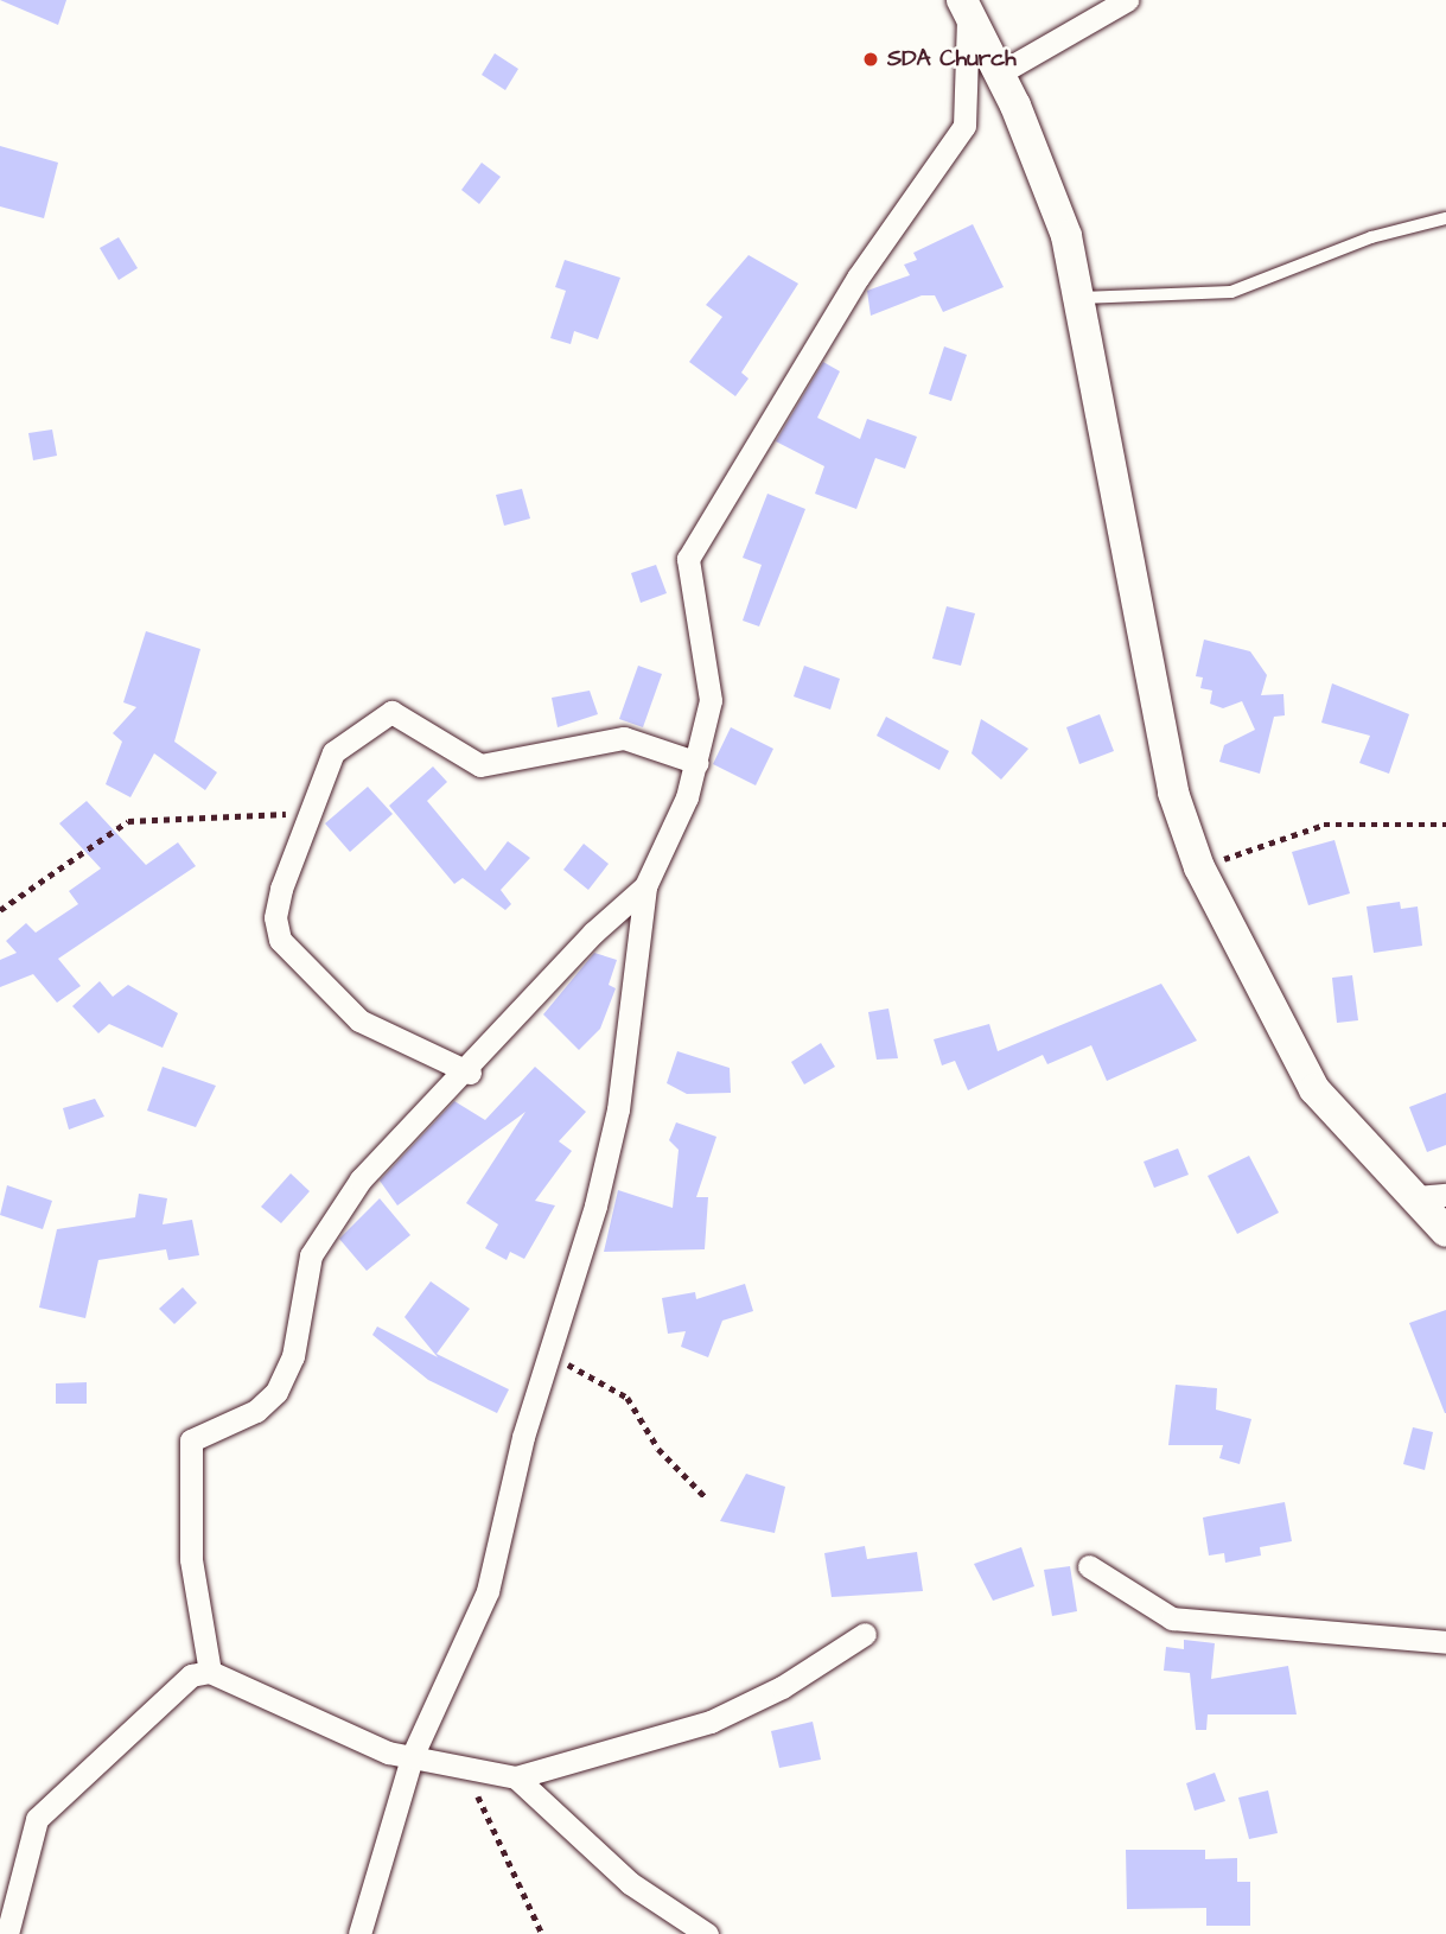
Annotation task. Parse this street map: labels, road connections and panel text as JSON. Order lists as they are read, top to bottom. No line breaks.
{"places":["SDA Church"]}
